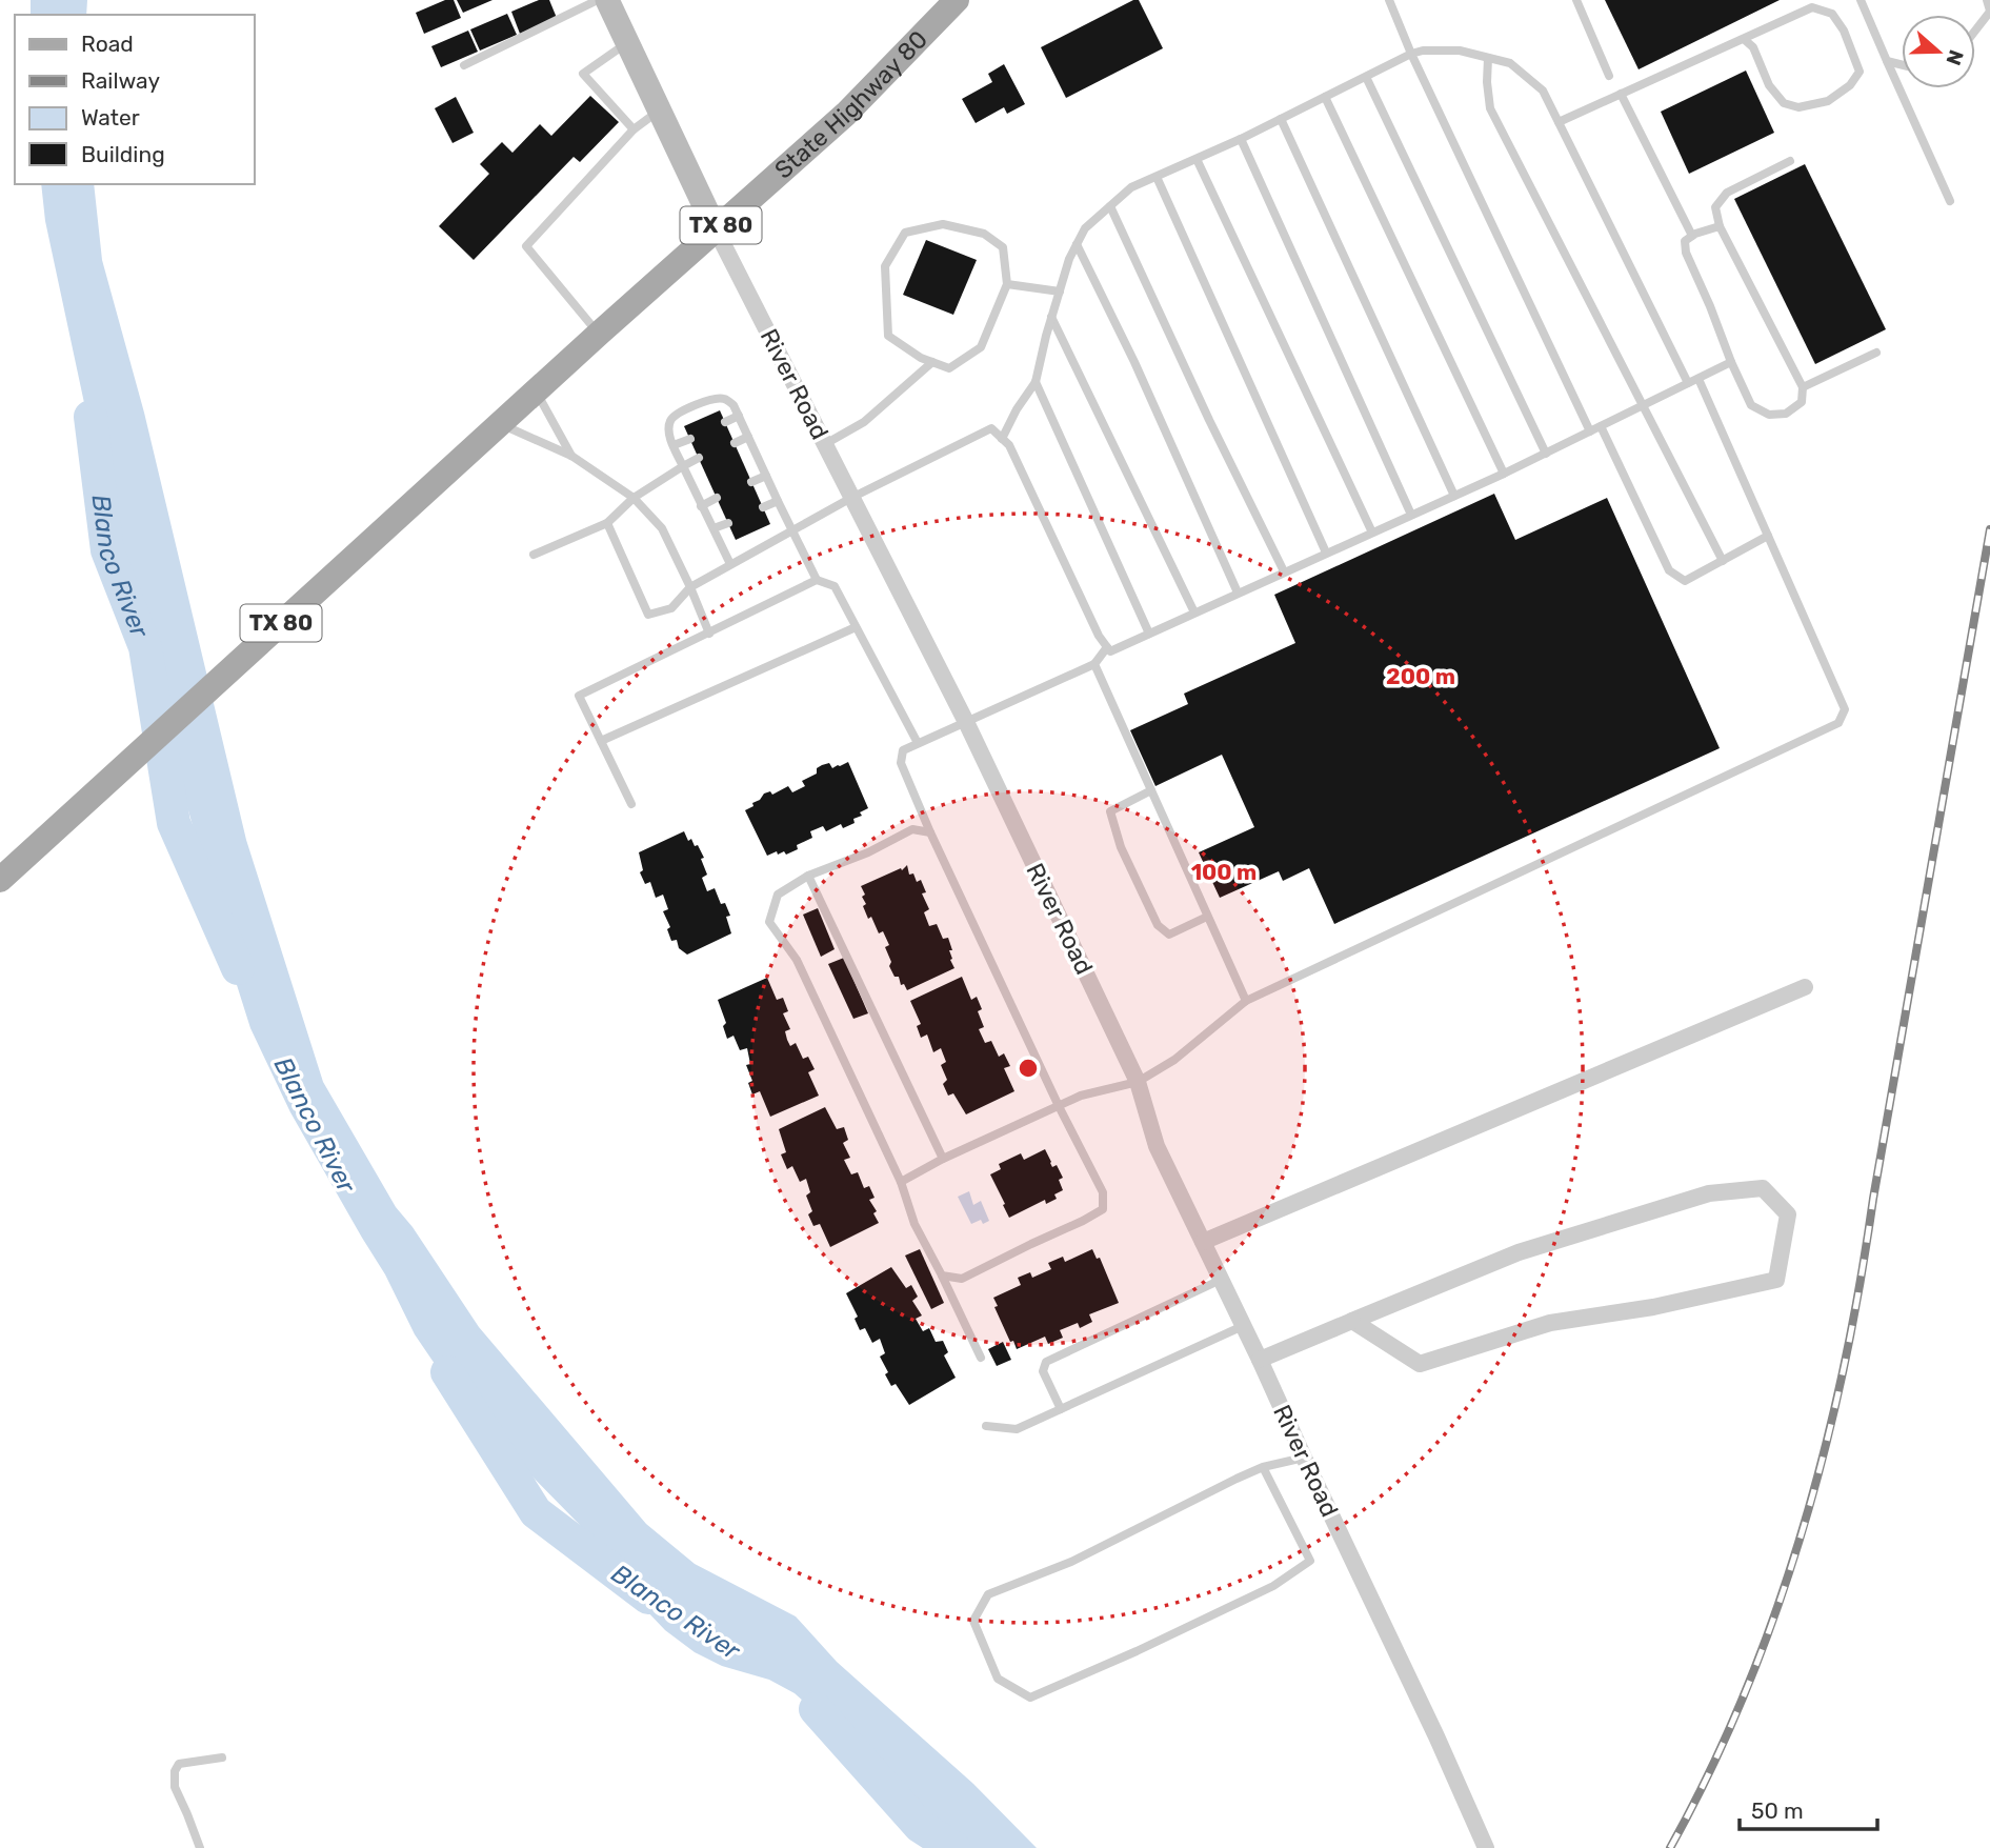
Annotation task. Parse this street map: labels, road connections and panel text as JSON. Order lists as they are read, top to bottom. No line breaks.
{"streets":{"main road":["State Highway 80","TX 80"],"street":["River Road"]},"crossings":[["State Highway 80","River Road"]],"water":["Blanco River"],"legend":["Road","Railway","Water","Building"],"scale_bar":"50 m","north":"right","rings":["200 m","100 m"]}
